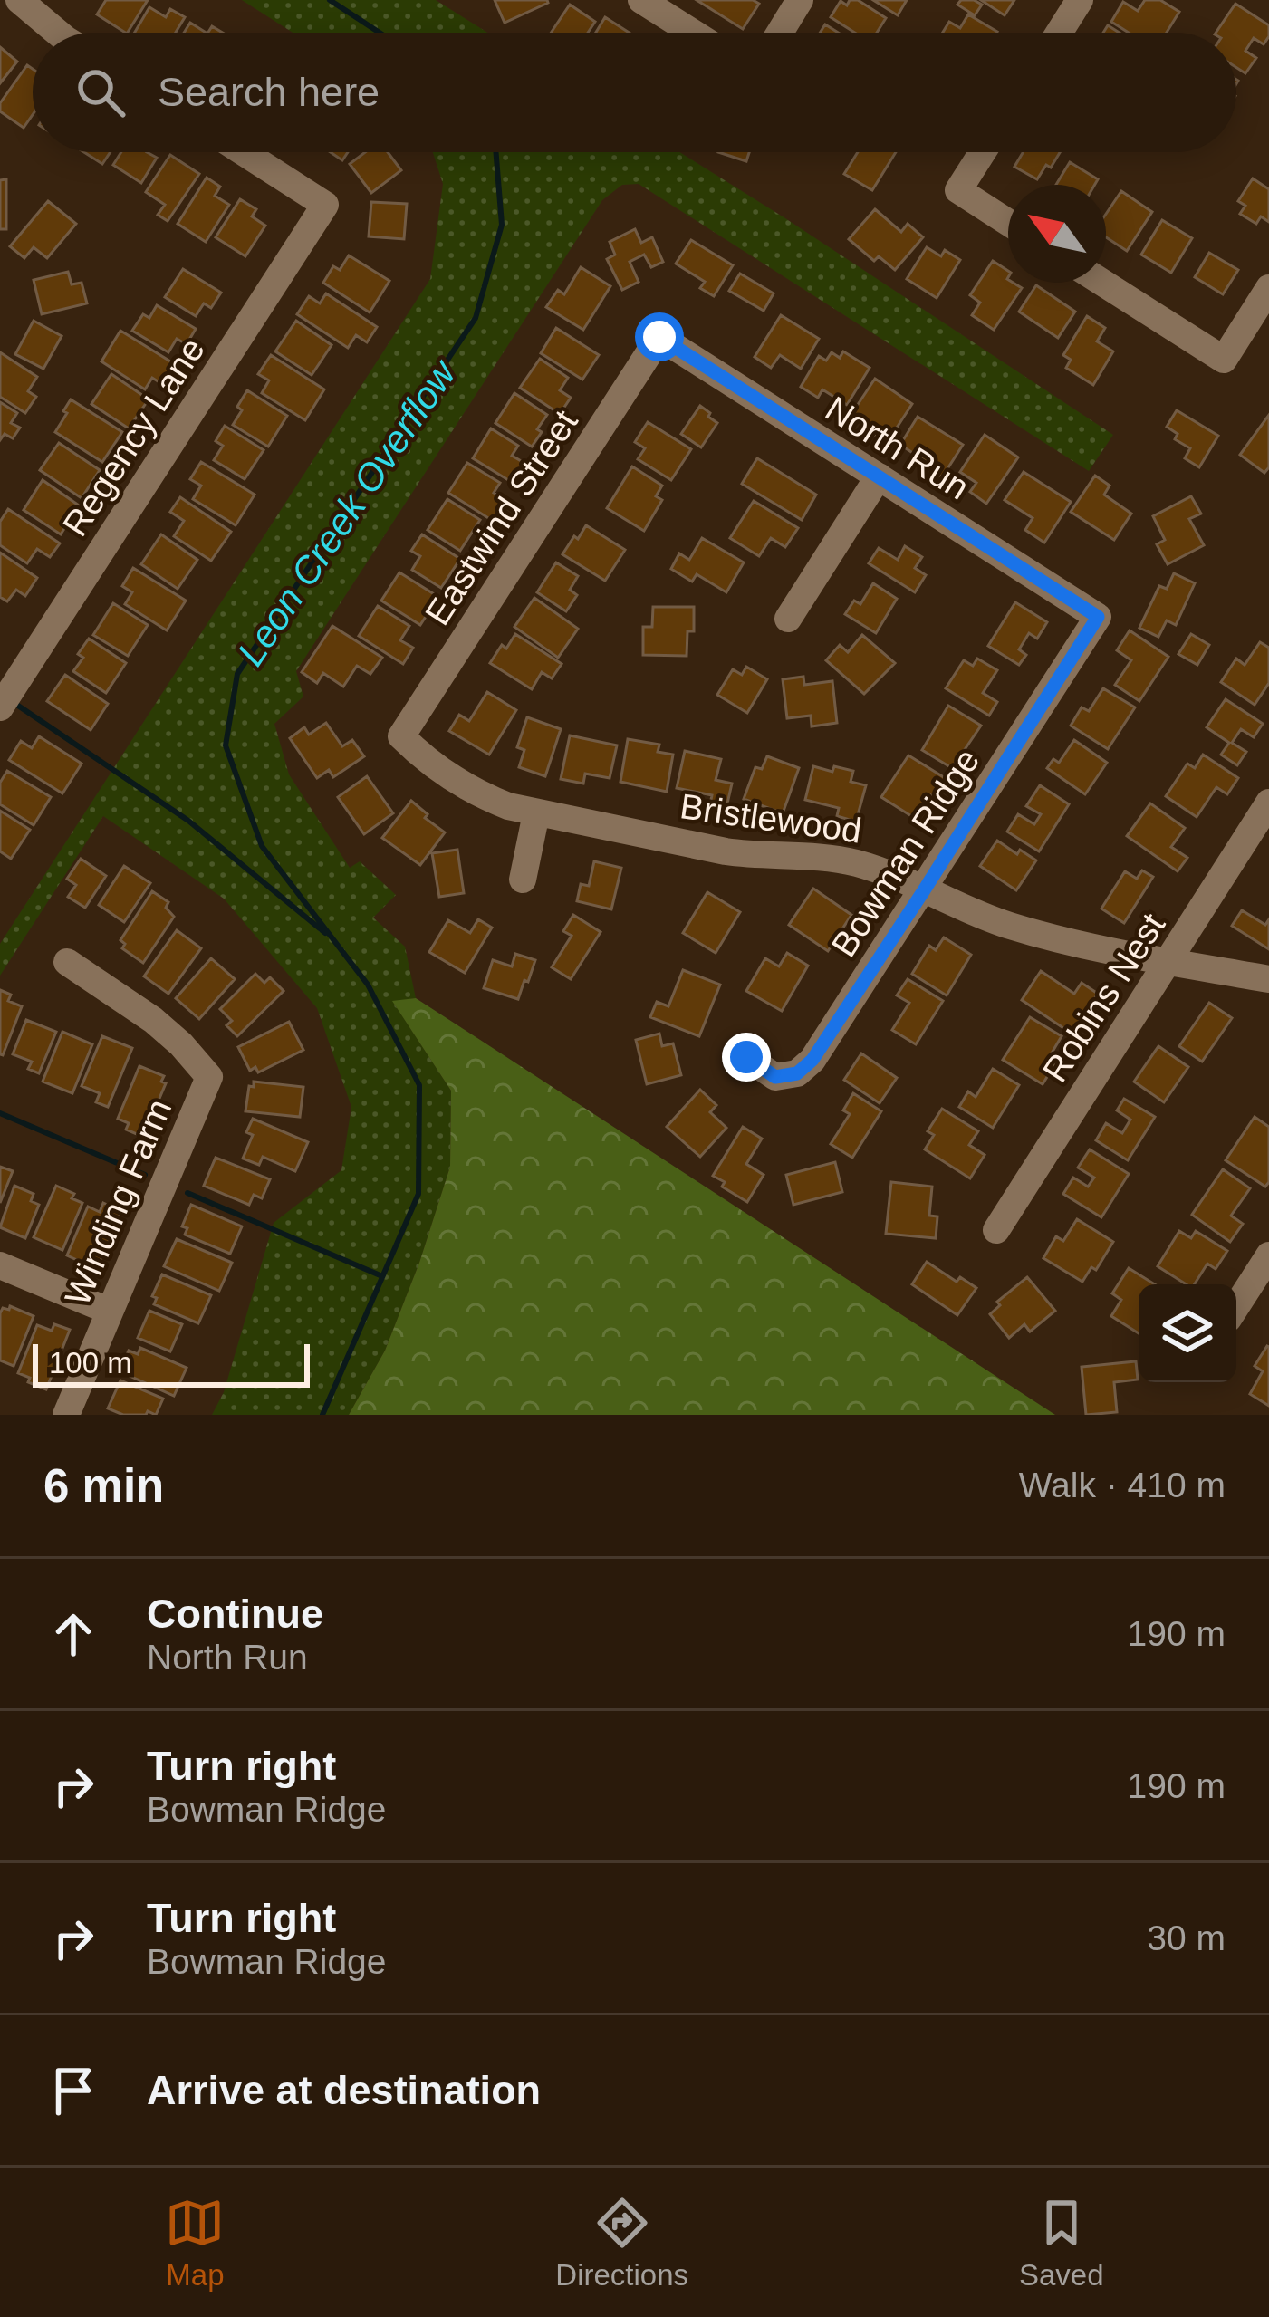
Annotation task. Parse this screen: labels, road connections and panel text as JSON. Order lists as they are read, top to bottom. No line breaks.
{"streets":{"street":["Regency Lane","North Run","Eastwind Street","Bristlewood","Bowman Ridge","Robins Nest","Winding Farm"]},"crossings":[["North Run","Eastwind Street"],["North Run","Bowman Ridge"],["Eastwind Street","Bristlewood"],["Bristlewood","Bowman Ridge"],["Bristlewood","Robins Nest"]],"water":["Leon Creek Overflow"],"scale_bar":"100 m","north":"top left","page":{"search":"Search here","scale":"100 m","heading":["6 min","Walk · 410 m"],"list":[["Continue","North Run","190 m"],["Turn right","Bowman Ridge","190 m"],["Turn right","Bowman Ridge","30 m"],"Arrive at destination"],"nav":["Map","Directions","Saved"]}}
